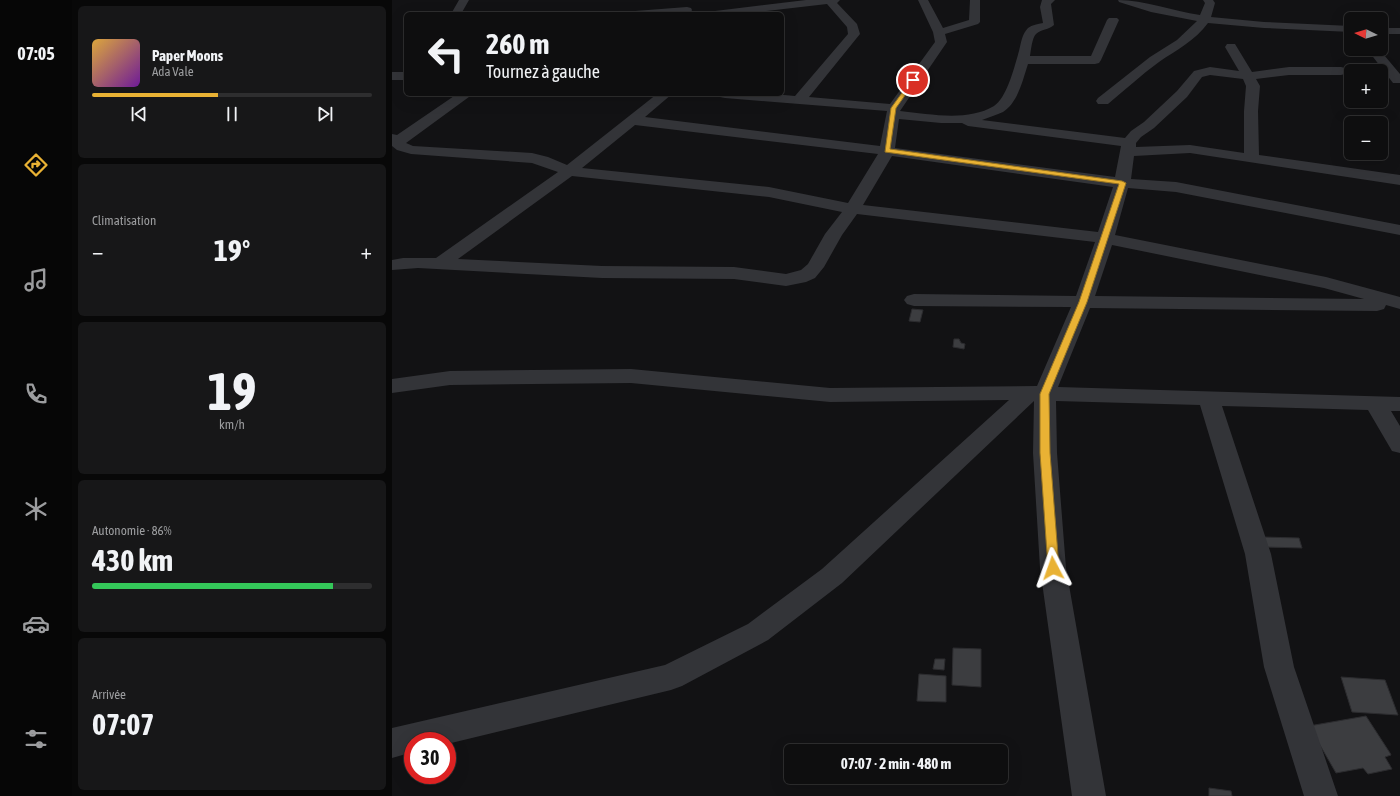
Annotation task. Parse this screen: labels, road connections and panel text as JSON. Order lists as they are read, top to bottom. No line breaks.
{"north":"left","page":{"tabs":"07:05","map_buttons":["+","−"],"turn":["260 m","Tournez à gauche"],"song":["Paper Moons","Ada Vale"],"tile":["Climatisation",["19","km/h"],["Autonomie · 86%","430 km"],["Arrivée","07:07"]],"heat":["−","19°","+"],"limit":"30","trip":"07:07 · 2 min · 480 m"}}
